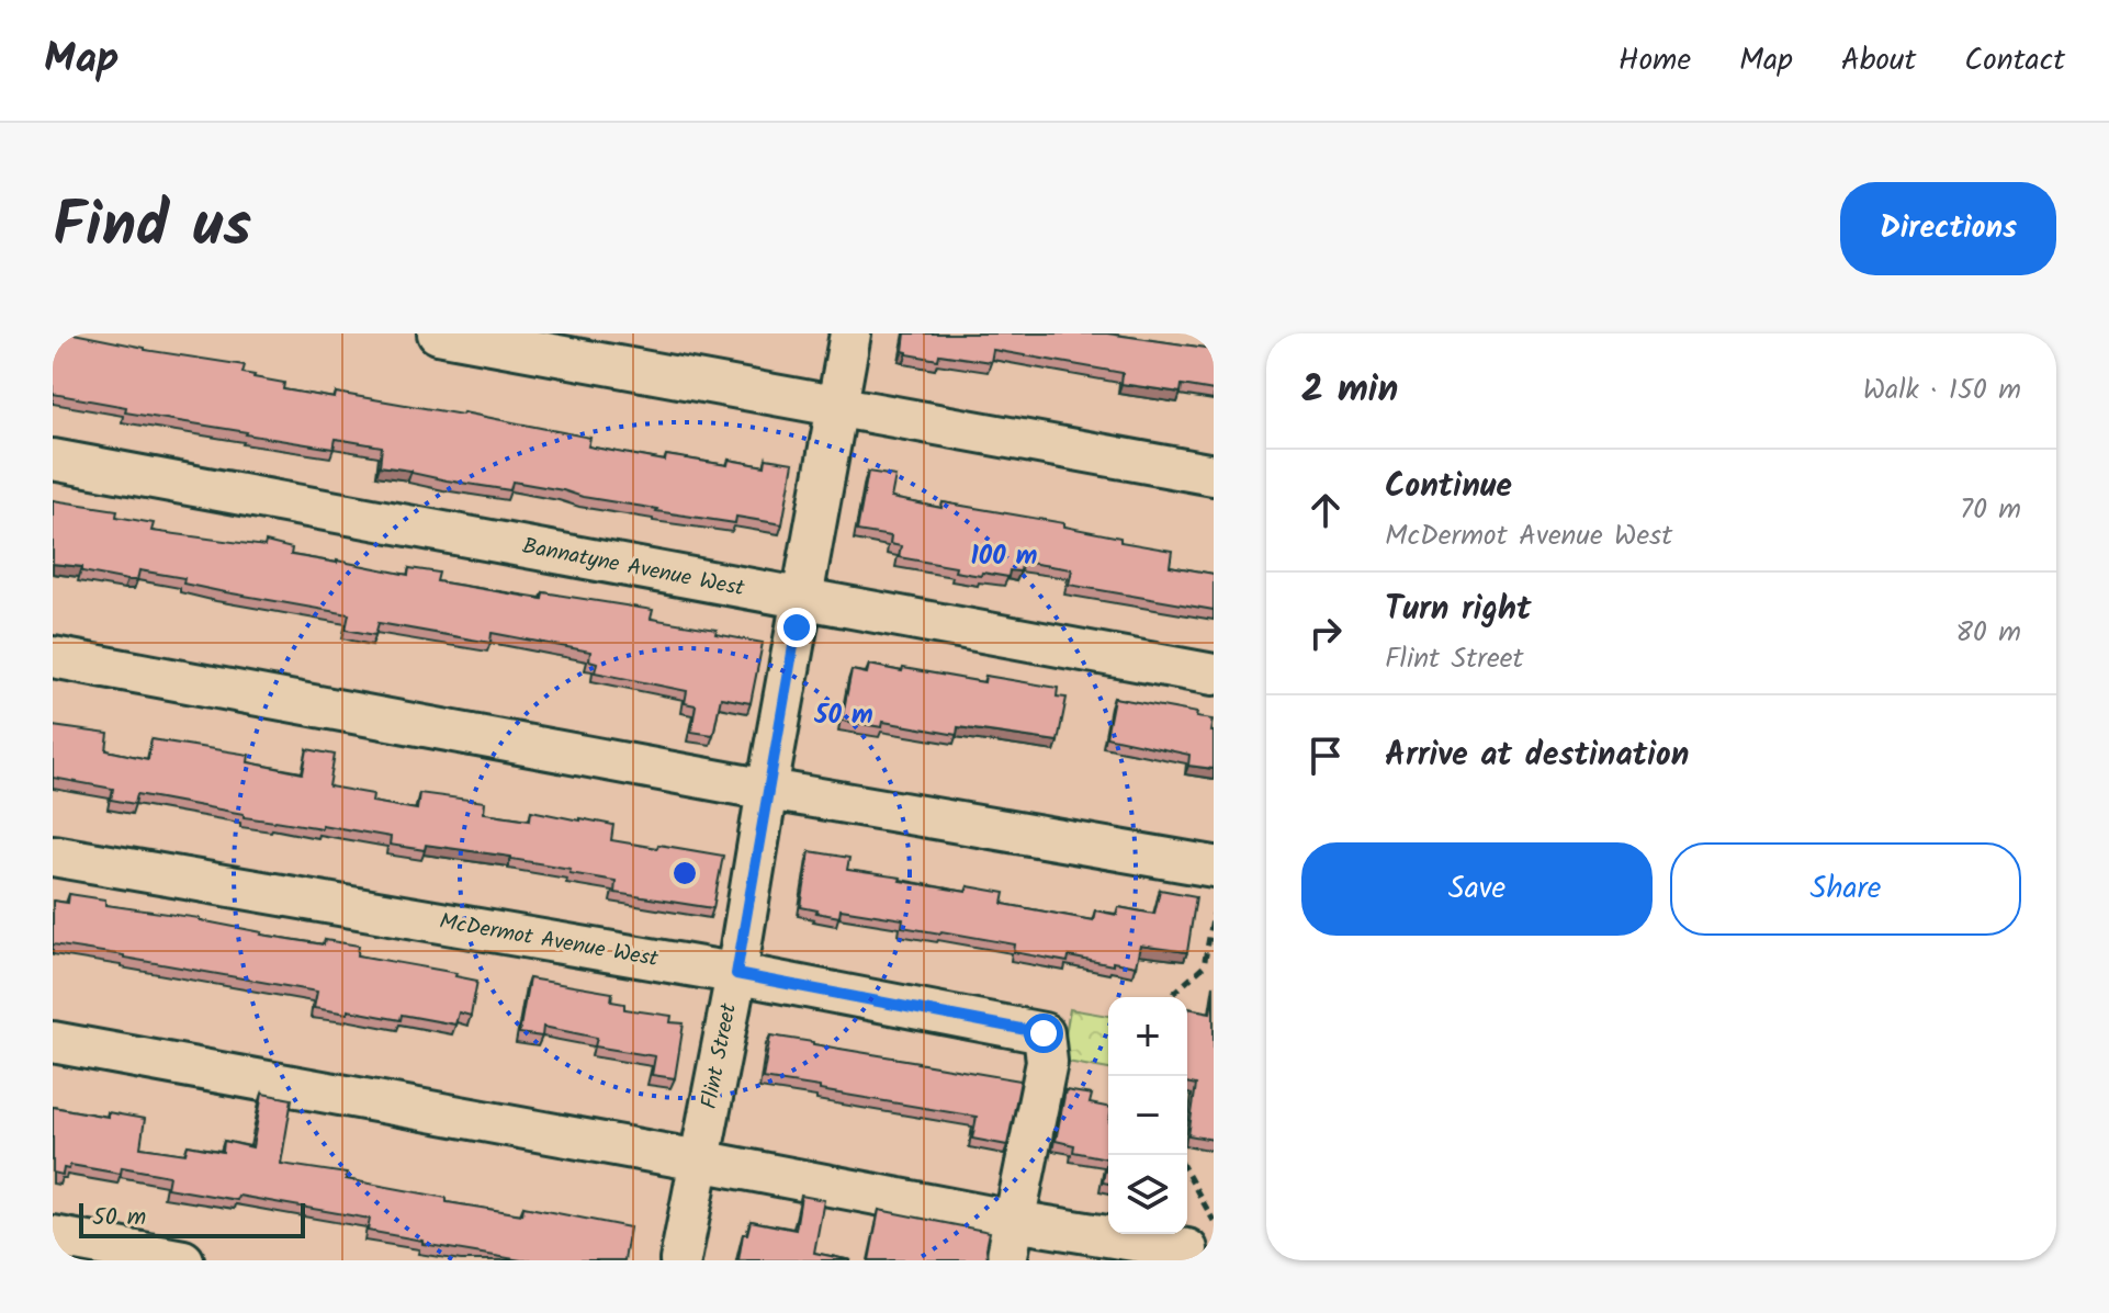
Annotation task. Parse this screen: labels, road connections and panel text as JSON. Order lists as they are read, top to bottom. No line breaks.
{"streets":{"street":["Bannatyne Avenue West","McDermot Avenue West","Flint Street"]},"crossings":[["Bannatyne Avenue West","Flint Street"],["McDermot Avenue West","Flint Street"]],"scale_bar":"50 m","page":{"header":"Map","nav":["Home","Map","About","Contact"],"title":"Find us","buttons":["Directions",["Save","Share"]],"heading":["2 min","Walk · 150 m"],"list":[["Continue","McDermot Avenue West","70 m"],["Turn right","Flint Street","80 m"],"Arrive at destination"],"map_buttons":["+","−"],"scale":"50 m"},"rings":["100 m","50 m"]}
